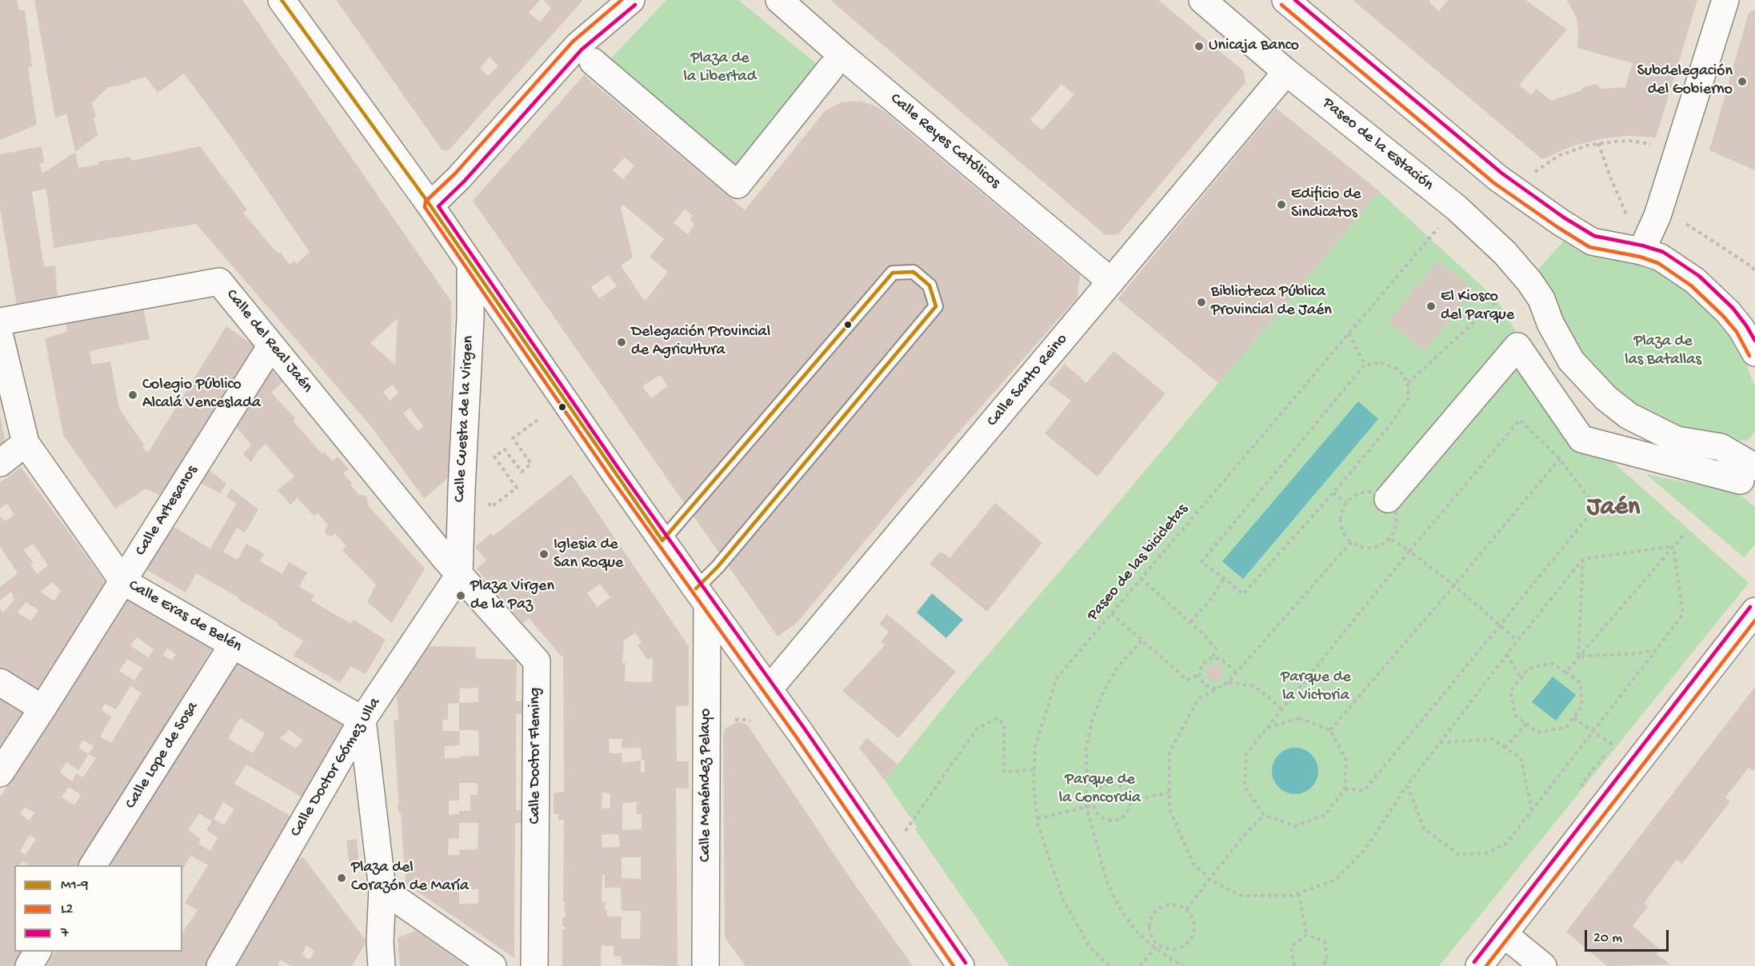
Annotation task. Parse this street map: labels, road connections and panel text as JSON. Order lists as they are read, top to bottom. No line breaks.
{"streets":{"street":["Calle Reyes Católicos","Paseo de la Estación","Calle del Real Jaén","Calle Santo Reino","Calle Cuesta de la Virgen","Calle Artesanos","Calle Eras de Belén","Calle Lope de Sosa","Calle Doctor Fleming","Calle Doctor Gómez Ulla","Calle Menéndez Pelayo"],"path":["Paseo de las bicicletas"]},"crossings":[["Calle Reyes Católicos","Calle Santo Reino"],["Paseo de la Estación","Calle Santo Reino"],["Calle del Real Jaén","Calle Cuesta de la Virgen"],["Calle del Real Jaén","Calle Artesanos"],["Calle del Real Jaén","Calle Doctor Fleming"],["Calle del Real Jaén","Calle Doctor Gómez Ulla"],["Calle Cuesta de la Virgen","Calle Doctor Fleming"],["Calle Cuesta de la Virgen","Calle Doctor Gómez Ulla"],["Calle Artesanos","Calle Eras de Belén"],["Calle Eras de Belén","Calle Lope de Sosa"],["Calle Eras de Belén","Calle Doctor Gómez Ulla"],["Calle Doctor Fleming","Calle Doctor Gómez Ulla"]],"districts":["Jaén"],"parks":["Plaza de la Libertad","Plaza de las Batallas","Parque de la Victoria","Parque de la Concordia"],"places":["Unicaja Banco","Subdelegación del Gobierno","Edificio de Sindicatos","Biblioteca Pública Provincial de Jaén","El Kiosco del Parque","Delegación Provincial de Agricultura","Colegio Público Alcalá Venceslada","Iglesia de San Roque","Plaza Virgen de la Paz","Plaza del Corazón de María"],"lines":["transit line M1-9","transit line L2","transit line 7"],"legend":["M1-9","L2","7"],"scale_bar":"20 m"}
